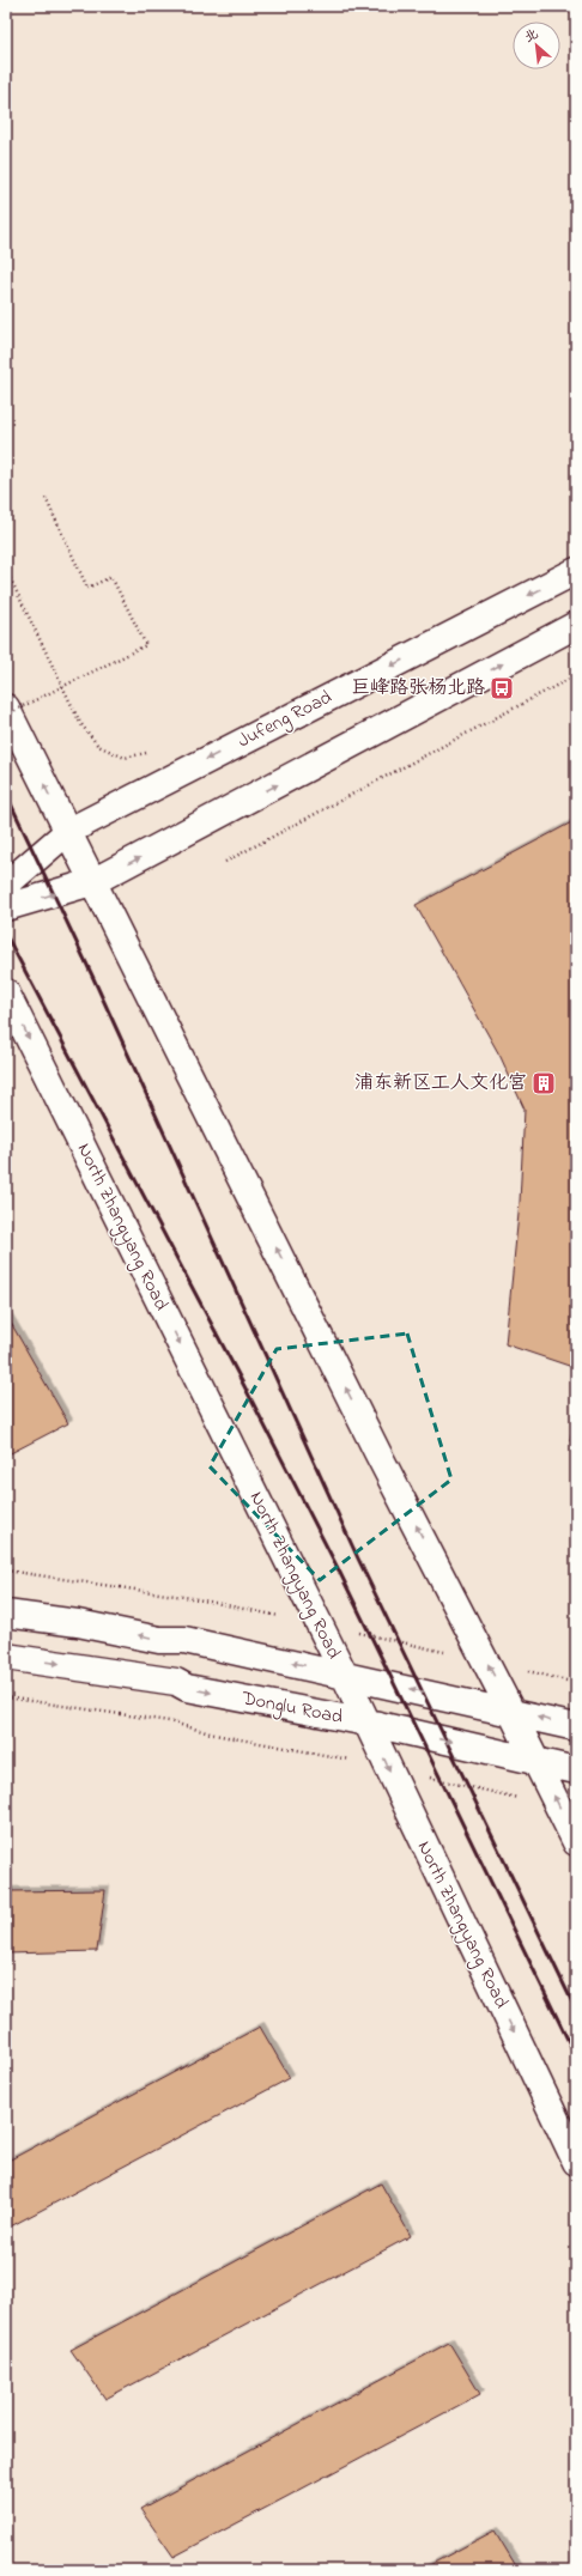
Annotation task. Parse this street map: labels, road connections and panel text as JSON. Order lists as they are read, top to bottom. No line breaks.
{"streets":{"main road":["Jufeng Road","North Zhangyang Road","Donglu Road"]},"crossings":[["North Zhangyang Road","Donglu Road"]],"places":{"bus stop":["巨峰路张杨北路"],"building":["浦东新区工人文化宫"]},"north":"top left"}
